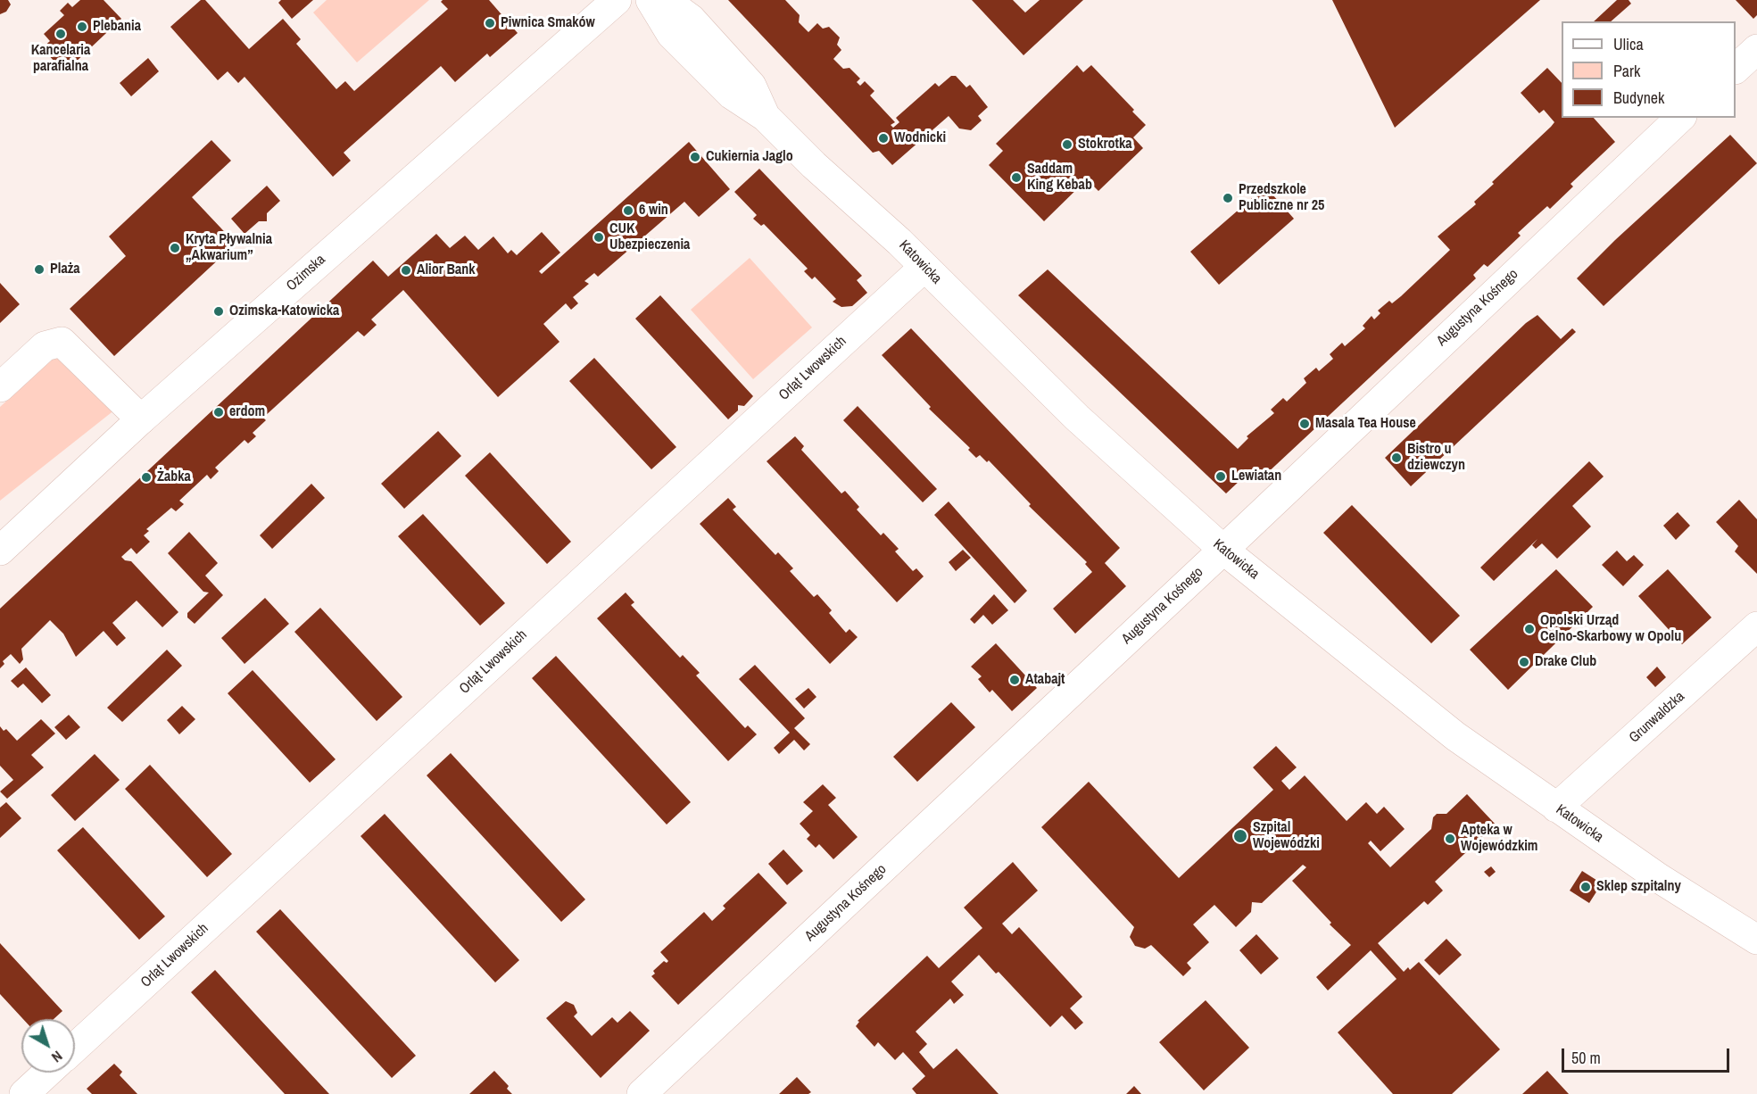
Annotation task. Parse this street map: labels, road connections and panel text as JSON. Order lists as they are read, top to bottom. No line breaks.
{"streets":{"street":["Katowicka","Ozimska","Augustyna Kośnego","Orląt Lwowskich","Grunwaldzka"]},"crossings":[["Katowicka","Augustyna Kośnego"],["Katowicka","Orląt Lwowskich"],["Katowicka","Grunwaldzka"]],"places":["Piwnica Smaków","Plebania","Kancelaria parafialna","Wodnicki","Stokrotka","Cukiernia Jaglo","Saddam King Kebab","Przedszkole Publiczne nr 25","6 win","CUK Ubezpieczenia","Kryta Pływalnia „Akwarium”","Plaża","Alior Bank","Ozimska-Katowicka","erdom","Masala Tea House","Bistro u dziewczyn","Lewiatan","Żabka","Opolski Urząd Celno-Skarbowy w Opolu","Drake Club","Atabajt","Szpital Wojewódzki","Apteka w Wojewódzkim","Sklep szpitalny"],"legend":["Ulica","Park","Budynek"],"scale_bar":"50 m","north":"bottom right"}
